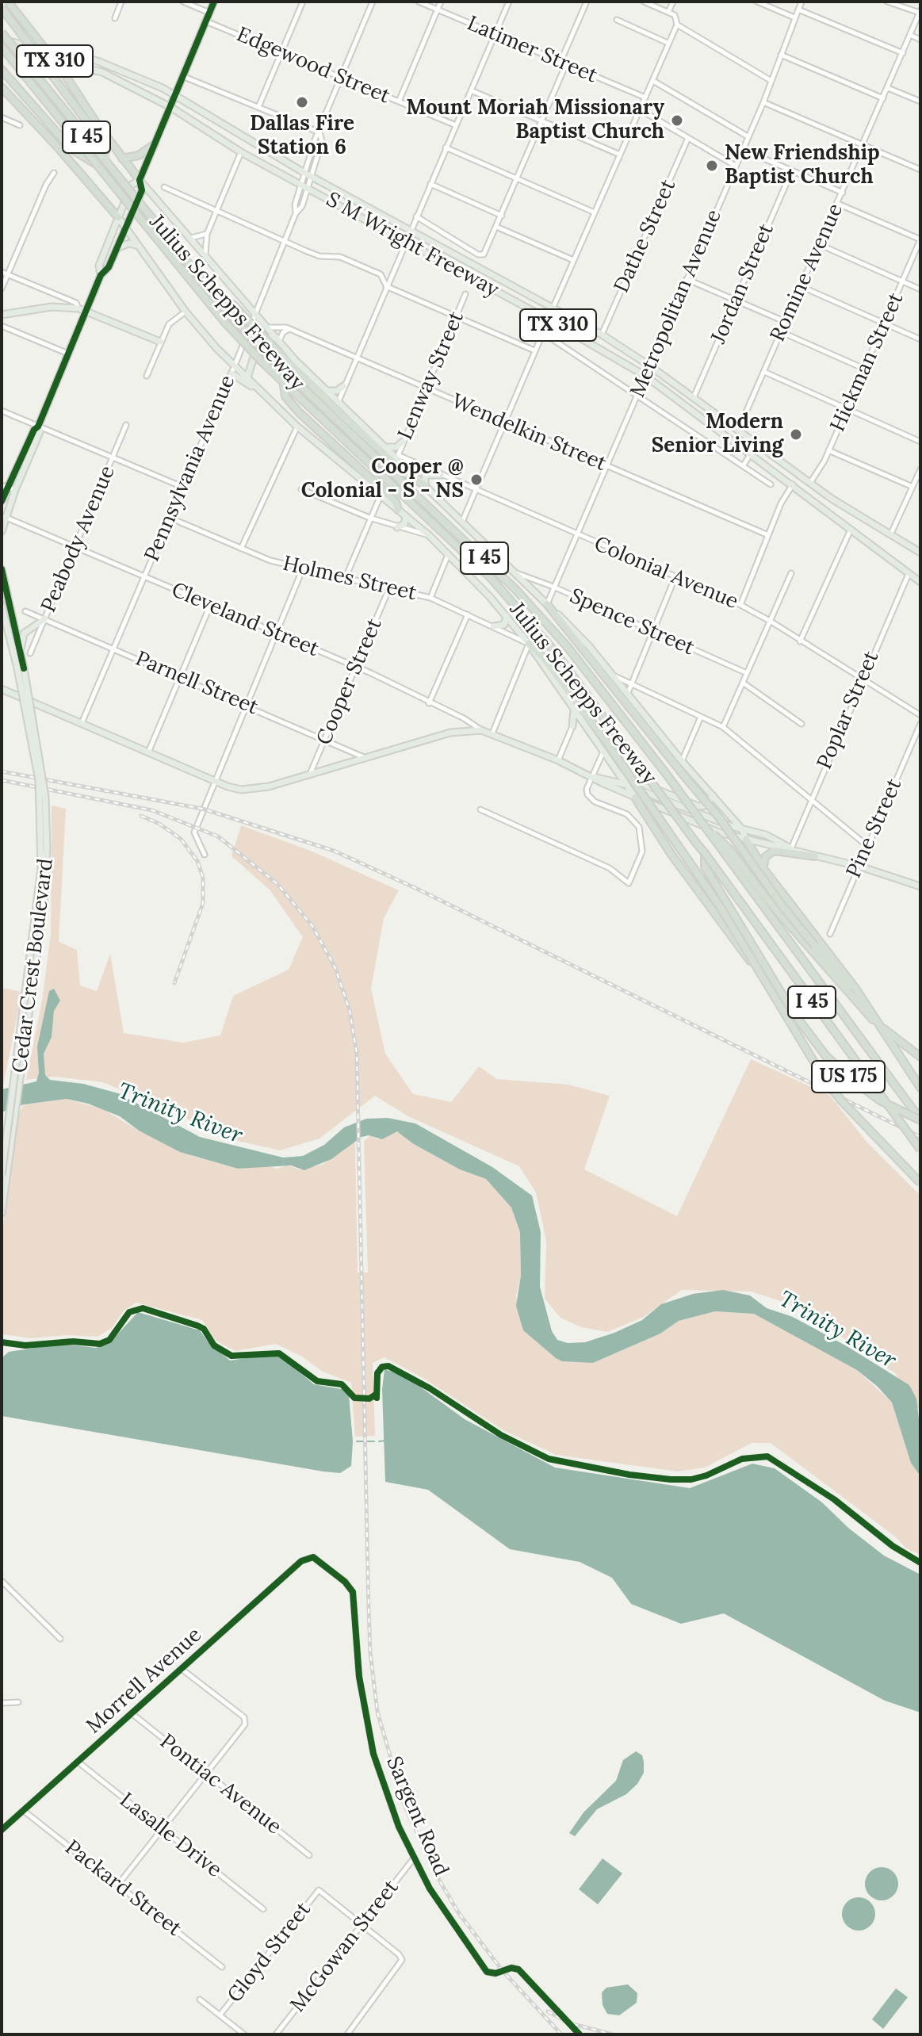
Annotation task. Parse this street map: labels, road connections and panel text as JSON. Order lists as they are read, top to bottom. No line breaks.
{"streets":{"highway":["TX 310","I 45","Julius Schepps Freeway","US 175"],"main road":["S M Wright Freeway","Cedar Crest Boulevard"],"street":["Latimer Street","Edgewood Street","Dathe Street","Romine Avenue","Jordan Street","Metropolitan Avenue","Hickman Street","Lenway Street","Wendelkin Street","Pennsylvania Avenue","Peabody Avenue","Colonial Avenue","Holmes Street","Cleveland Street","Spence Street","Cooper Street","Parnell Street","Poplar Street","Pine Street","Morrell Avenue","Pontiac Avenue","Sargent Road","Lasalle Drive","Packard Street","McGowan Street","Gloyd Street"]},"crossings":[["TX 310","Julius Schepps Freeway"],["Edgewood Street","Pennsylvania Avenue"],["Dathe Street","S M Wright Freeway"],["S M Wright Freeway","Romine Avenue"],["S M Wright Freeway","Jordan Street"],["S M Wright Freeway","Julius Schepps Freeway"],["S M Wright Freeway","Metropolitan Avenue"],["S M Wright Freeway","Hickman Street"],["S M Wright Freeway","Pennsylvania Avenue"],["S M Wright Freeway","Poplar Street"],["Julius Schepps Freeway","Metropolitan Avenue"],["Julius Schepps Freeway","Lenway Street"],["Julius Schepps Freeway","Wendelkin Street"],["Julius Schepps Freeway","Pennsylvania Avenue"],["Julius Schepps Freeway","Colonial Avenue"],["Julius Schepps Freeway","Holmes Street"],["Julius Schepps Freeway","Spence Street"],["Julius Schepps Freeway","US 175"],["Metropolitan Avenue","Wendelkin Street"],["Metropolitan Avenue","Colonial Avenue"],["Metropolitan Avenue","Spence Street"],["Lenway Street","Wendelkin Street"],["Lenway Street","Colonial Avenue"],["Pennsylvania Avenue","Holmes Street"],["Pennsylvania Avenue","Cleveland Street"],["Pennsylvania Avenue","Parnell Street"],["Peabody Avenue","Cleveland Street"],["Peabody Avenue","Parnell Street"],["Colonial Avenue","Poplar Street"],["Holmes Street","Cooper Street"],["Cleveland Street","Cooper Street"],["Cooper Street","Parnell Street"],["Morrell Avenue","Pontiac Avenue"],["Morrell Avenue","Sargent Road"],["Morrell Avenue","Lasalle Drive"],["Morrell Avenue","Packard Street"],["Sargent Road","McGowan Street"],["McGowan Street","Gloyd Street"]],"water":["Trinity River"],"places":["Dallas Fire Station 6","Mount Moriah Missionary Baptist Church","New Friendship Baptist Church","Modern Senior Living","Cooper @ Colonial - S - NS"]}
